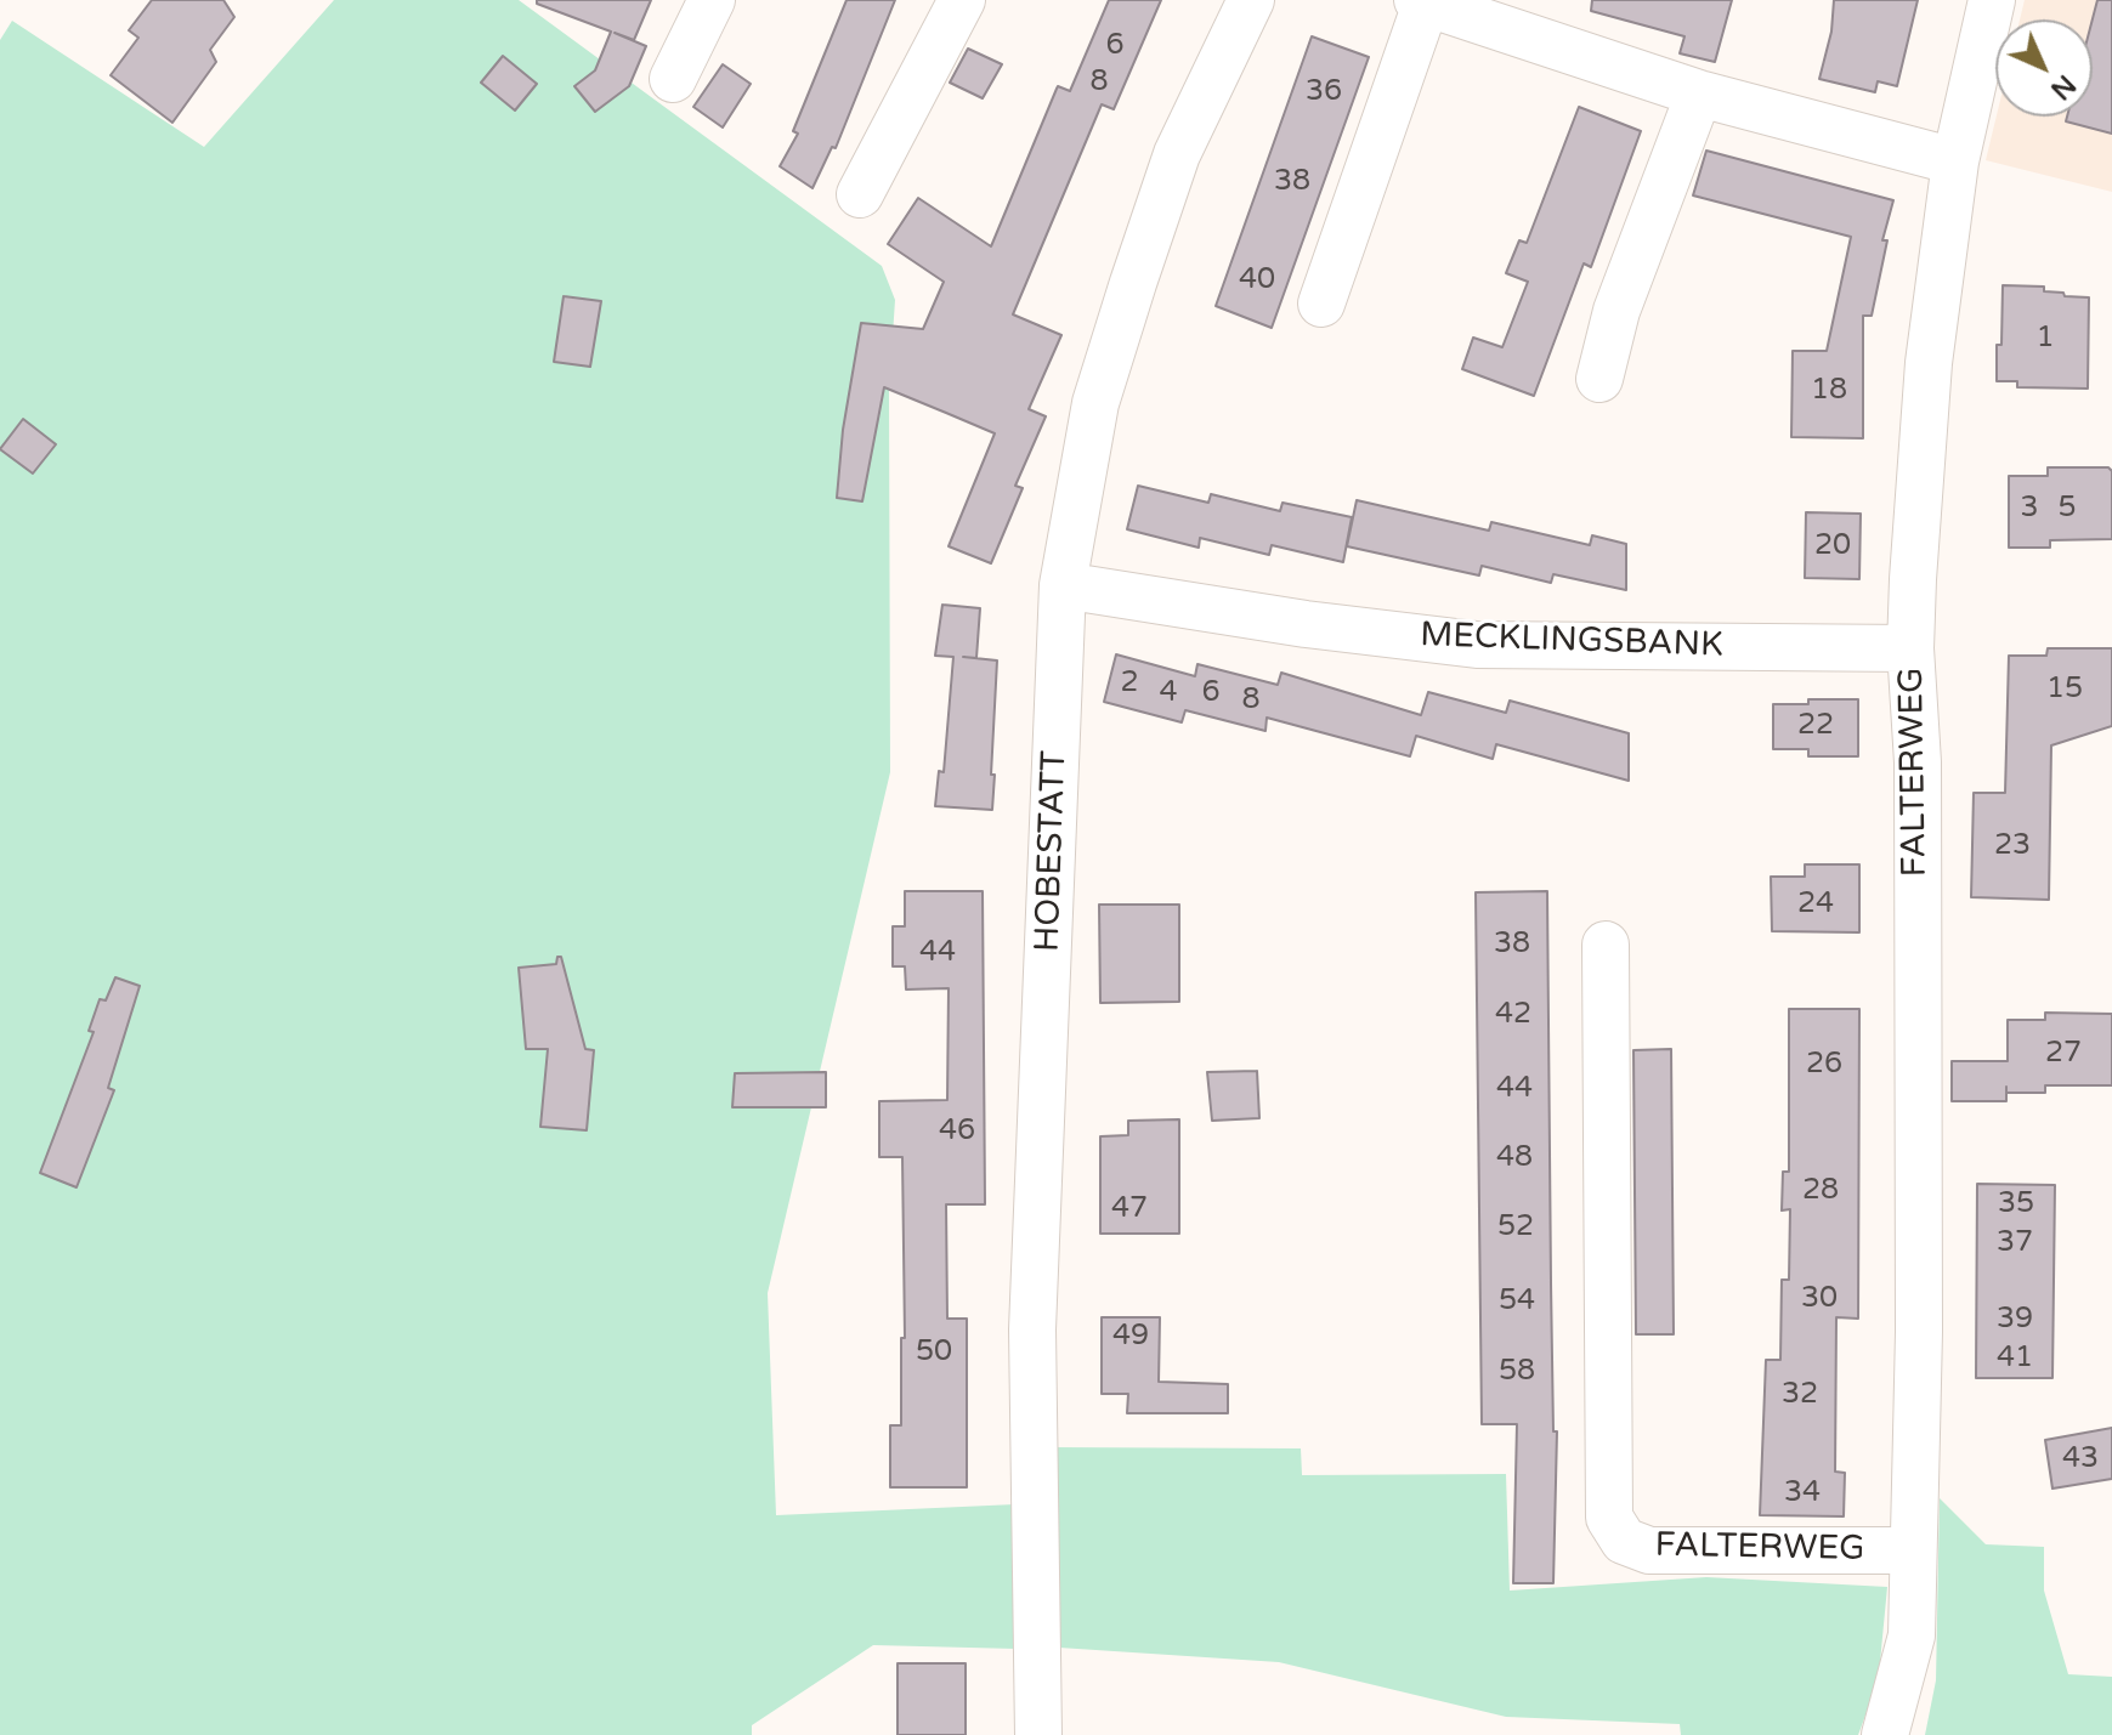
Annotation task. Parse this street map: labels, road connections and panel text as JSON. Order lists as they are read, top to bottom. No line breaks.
{"streets":{"street":["MECKLINGSBANK","FALTERWEG","HOBESTATT"]},"crossings":[["MECKLINGSBANK","FALTERWEG"],["MECKLINGSBANK","HOBESTATT"]],"house_numbers":["6","8","36","38","40","1","18","3","5","20","2","15","4","6","8","22","23","24","38","44","42","27","26","44","46","48","28","35","47","52","37","30","54","39","49","50","41","58","32","43","34"],"north":"bottom right"}
